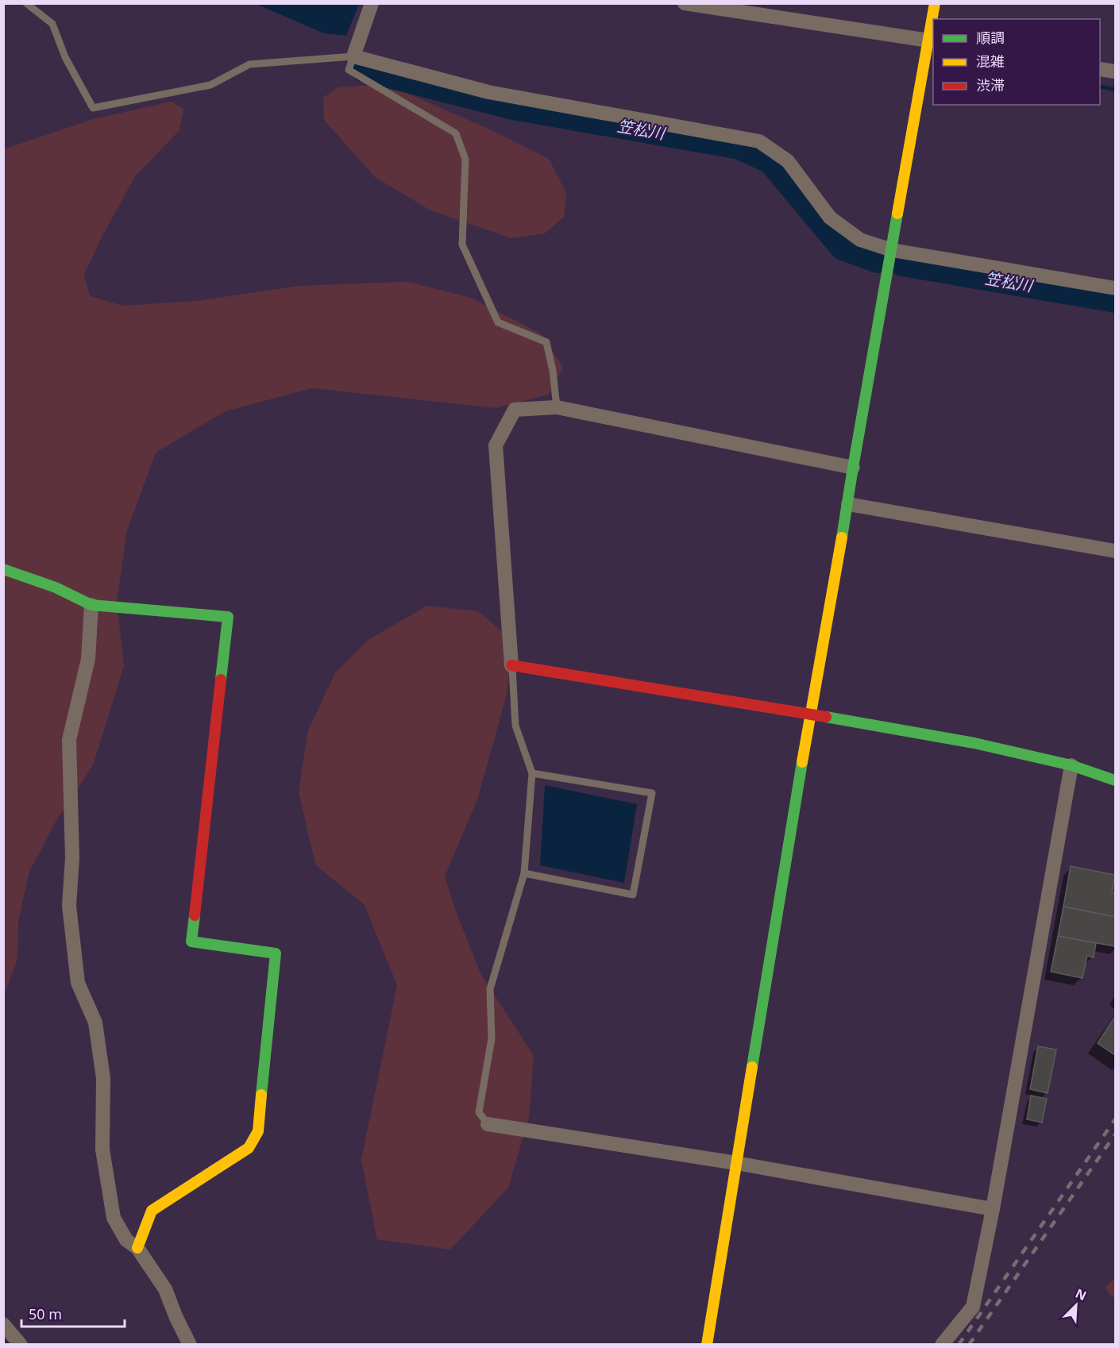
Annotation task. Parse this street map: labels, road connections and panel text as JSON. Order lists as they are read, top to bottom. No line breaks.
{"water":["笠松川"],"legend":["順調","混雑","渋滞"],"scale_bar":"50 m","north":"top right"}
